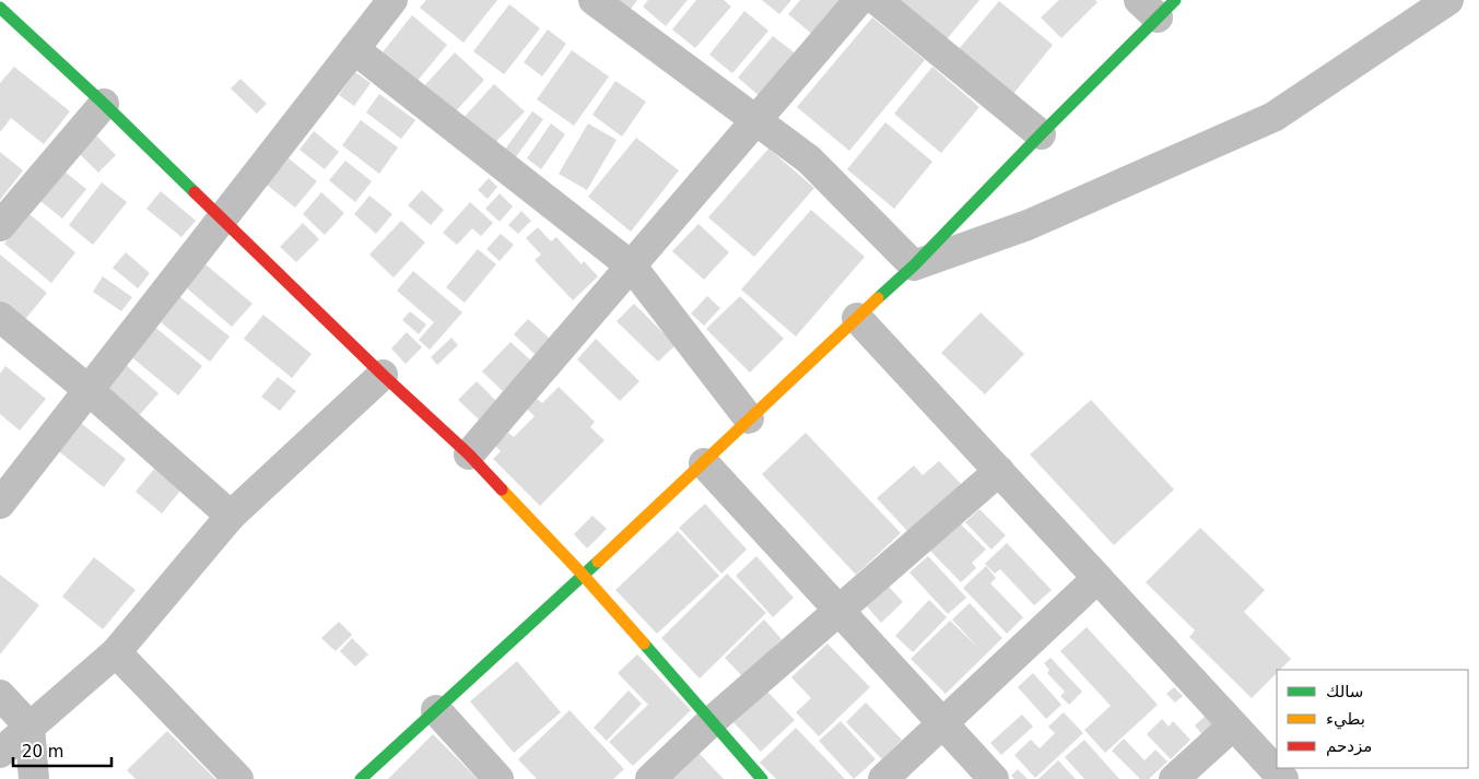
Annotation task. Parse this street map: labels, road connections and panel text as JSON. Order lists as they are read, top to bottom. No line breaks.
{"legend":["سالك","بطيء","مزدحم"],"scale_bar":"20 m"}
